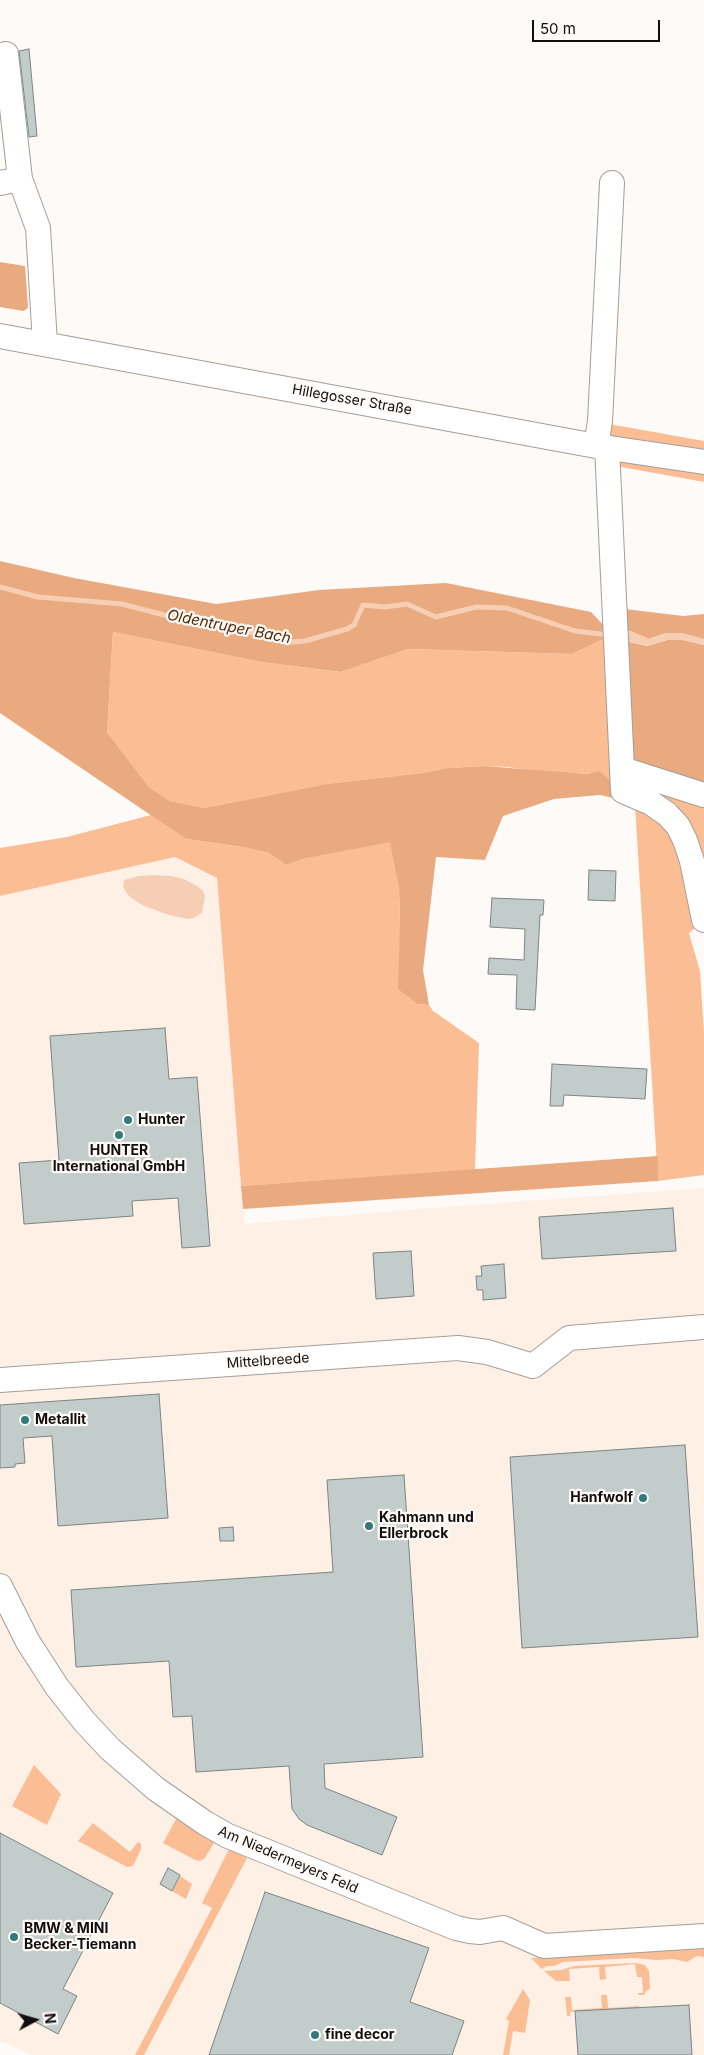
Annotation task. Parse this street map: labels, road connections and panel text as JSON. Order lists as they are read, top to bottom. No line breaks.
{"streets":{"street":["Hillegosser Straße","Mittelbreede","Am Niedermeyers Feld"]},"water":["Oldentruper Bach"],"places":["Hunter","HUNTER International GmbH","Metallit","Hanfwolf","Kahmann und Ellerbrock","BMW & MINI Becker-Tiemann","fine decor"],"scale_bar":"50 m","north":"right"}
